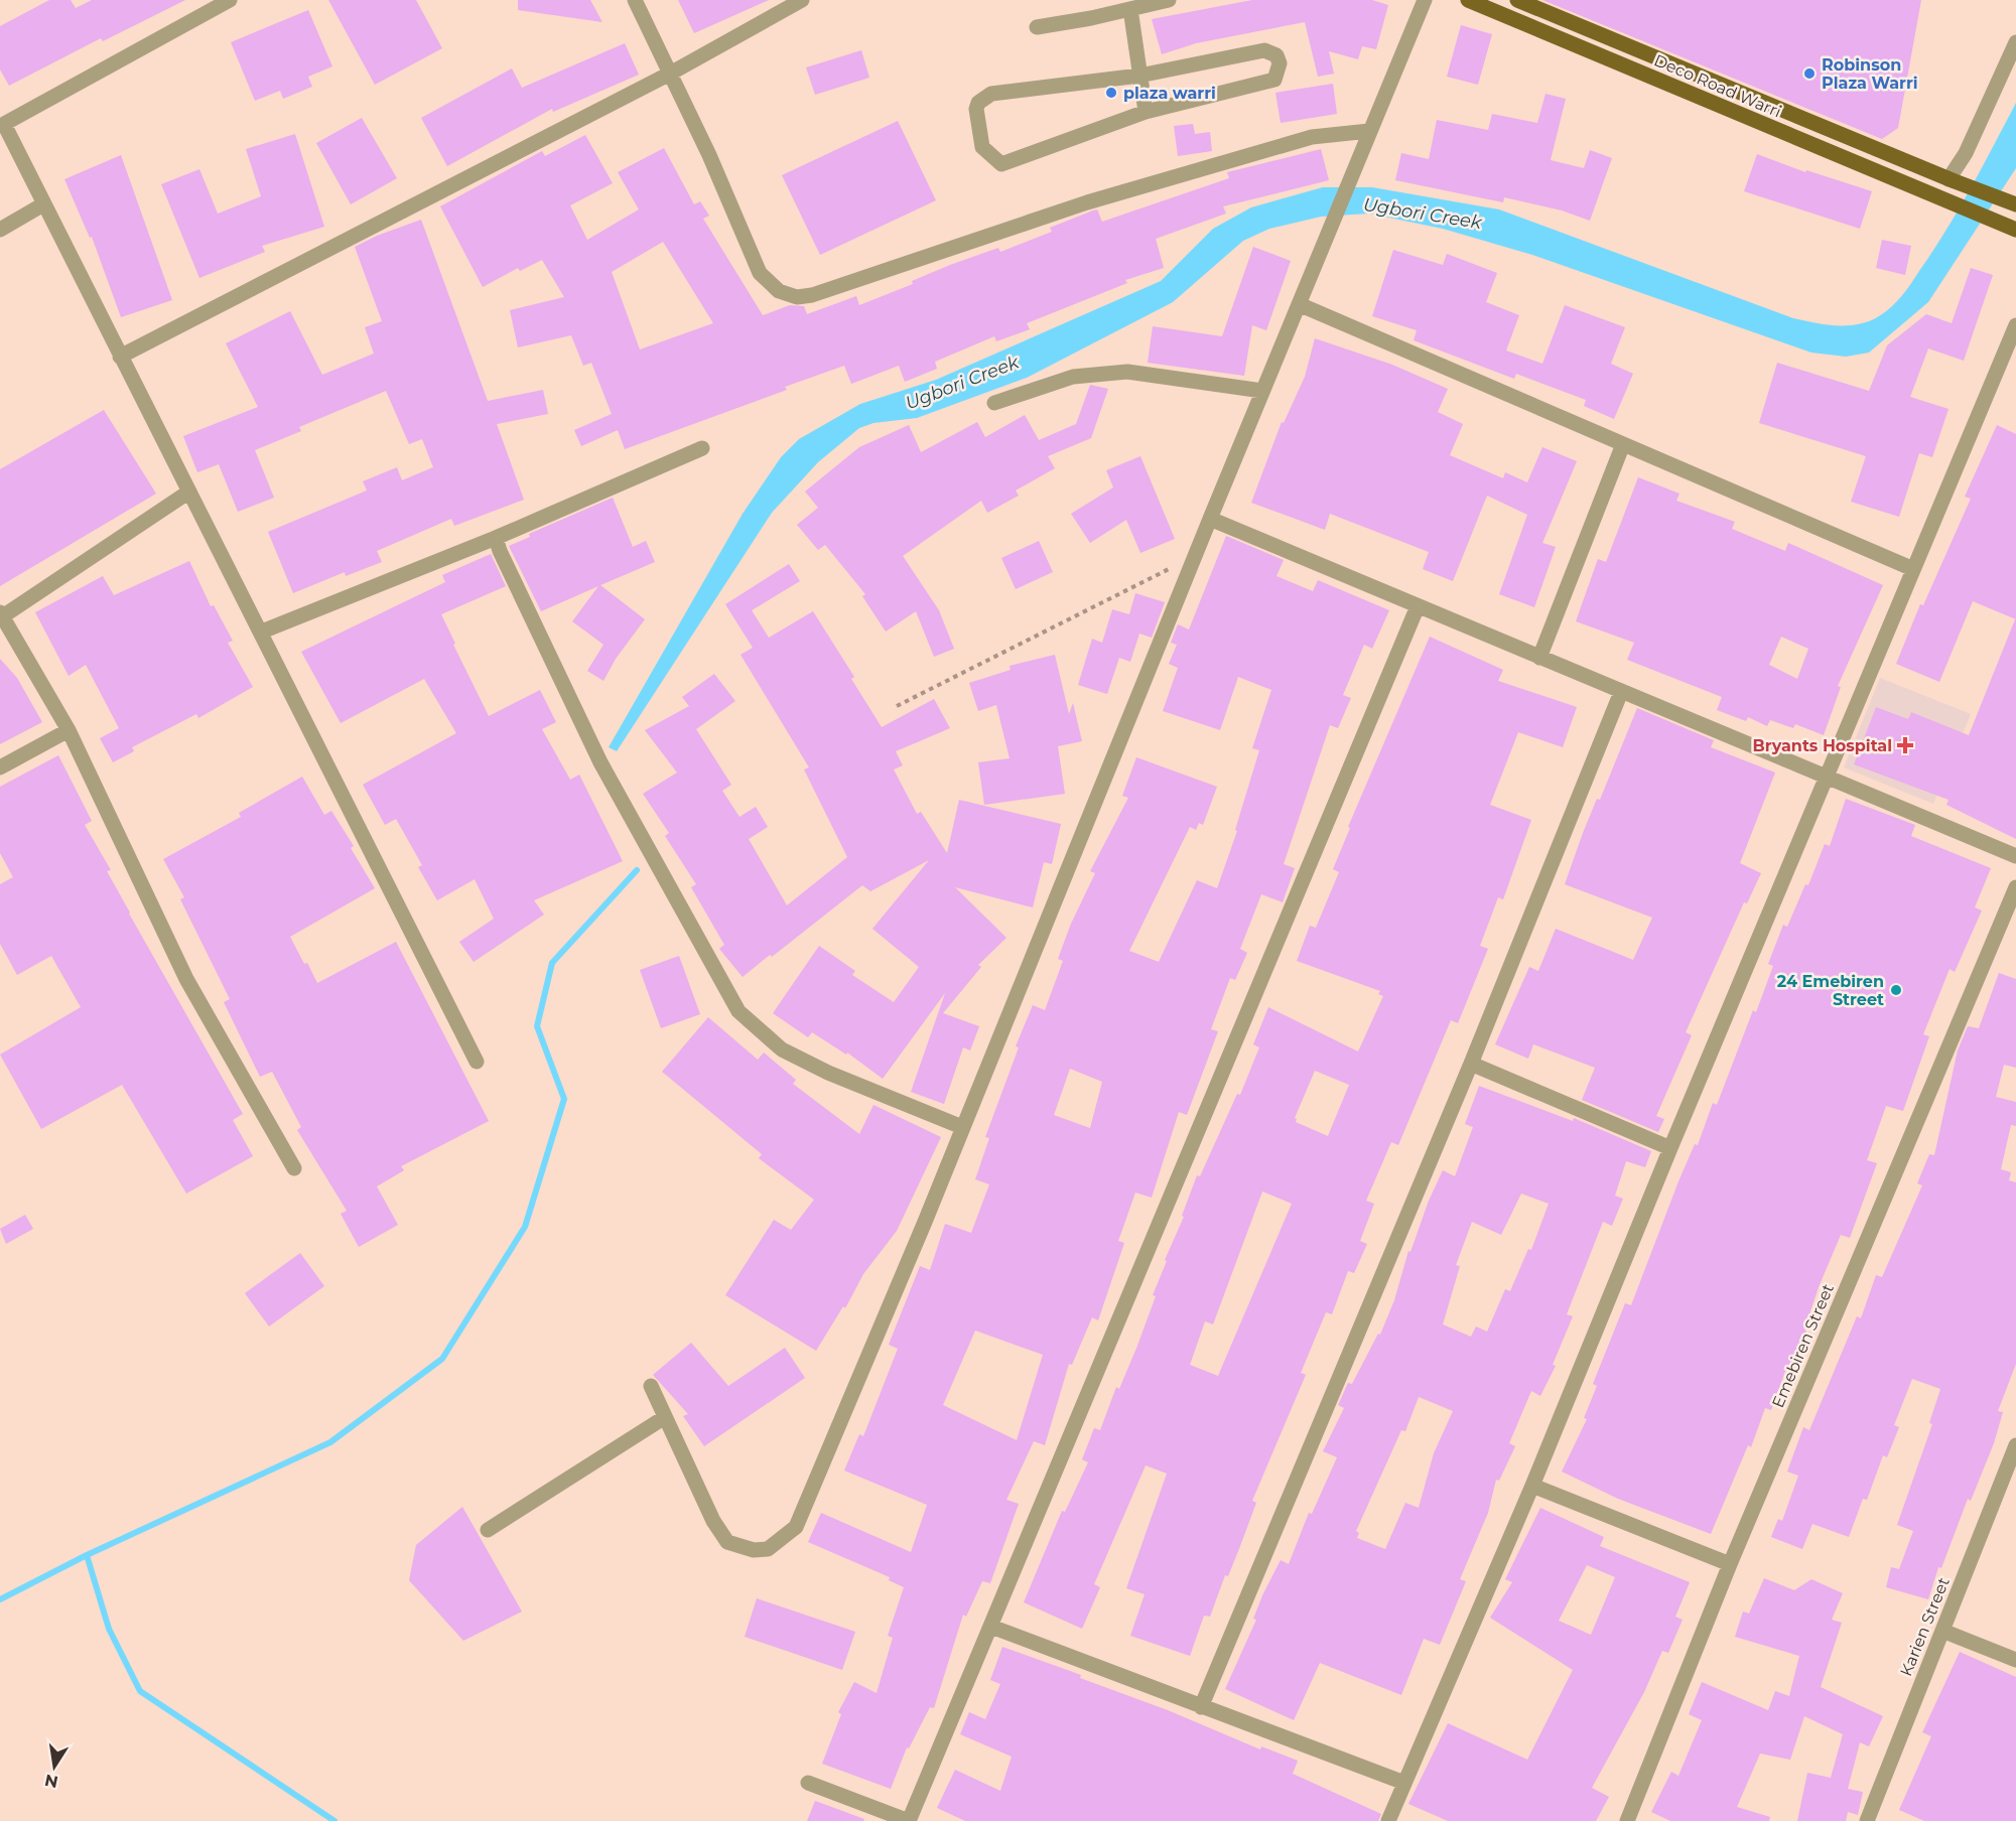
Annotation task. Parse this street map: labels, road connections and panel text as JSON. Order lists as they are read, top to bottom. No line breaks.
{"streets":{"main road":["Deco Road Warri"],"street":["Emebiren Street","Karien Street"]},"water":["Ugbori Creek"],"places":{"other":["Robinson Plaza Warri","plaza warri","24 Emebiren Street"],"health":["Bryants Hospital"]},"north":"bottom"}
